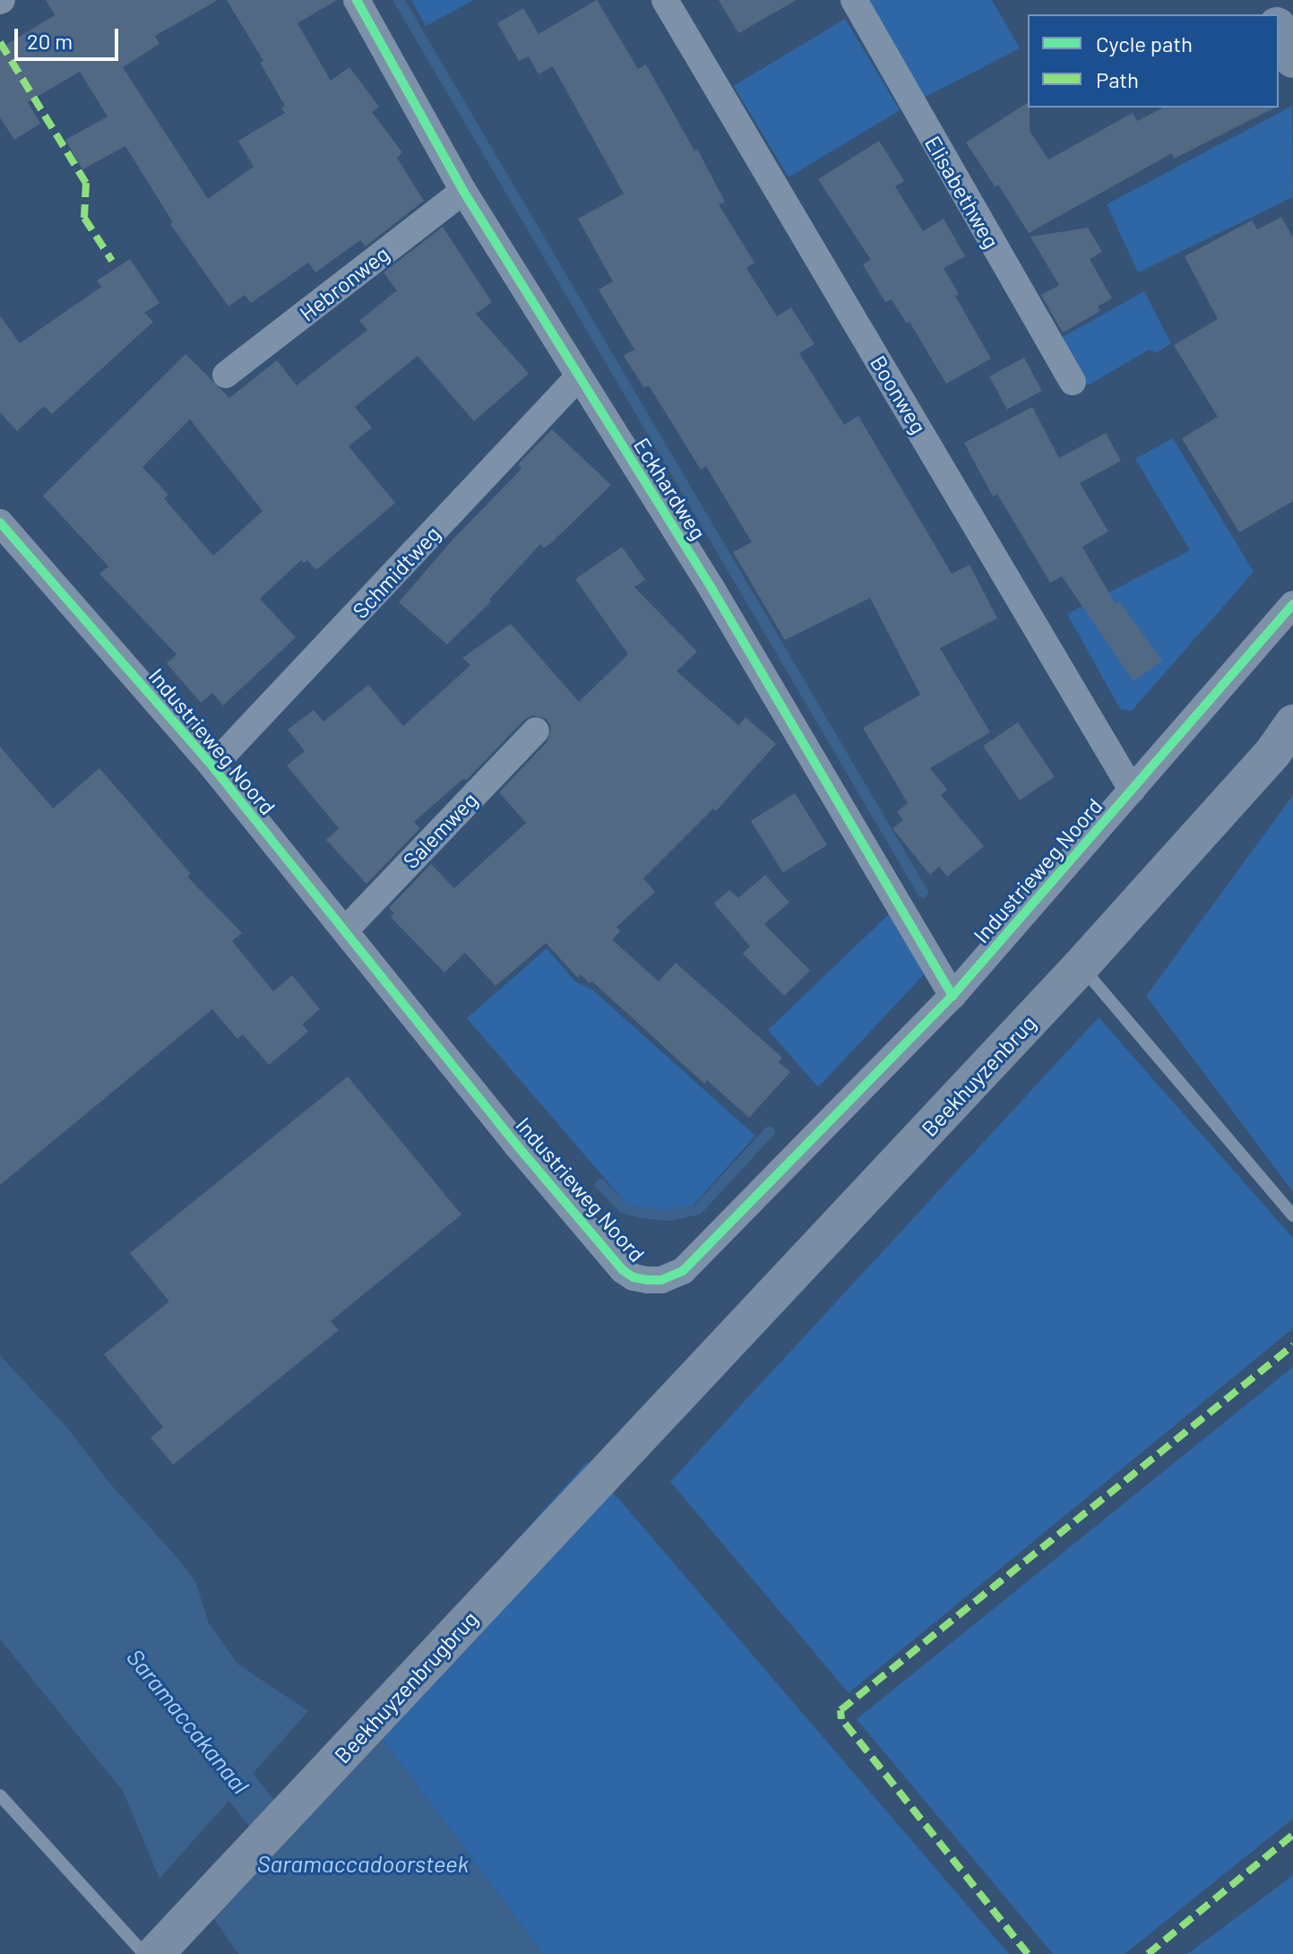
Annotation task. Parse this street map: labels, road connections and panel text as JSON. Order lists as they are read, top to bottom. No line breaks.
{"streets":{"street":["Elisabethweg","Hebronweg","Boonweg","Eckhardweg","Schmidtweg","Industrieweg Noord","Salemweg","Beekhuyzenbrug","Beekhuyzenbrugbrug"]},"crossings":[["Hebronweg","Eckhardweg"],["Boonweg","Industrieweg Noord"],["Eckhardweg","Schmidtweg"],["Eckhardweg","Industrieweg Noord"],["Schmidtweg","Industrieweg Noord"],["Industrieweg Noord","Salemweg"],["Beekhuyzenbrug","Beekhuyzenbrugbrug"]],"water":["Saramaccakanaal","Saramaccadoorsteek"],"legend":["Cycle path","Path"],"scale_bar":"20 m"}
